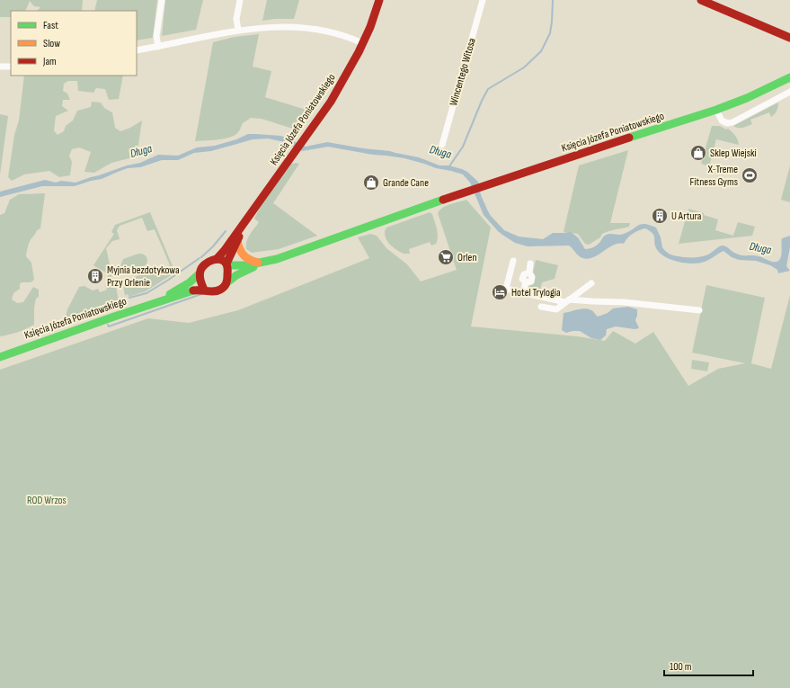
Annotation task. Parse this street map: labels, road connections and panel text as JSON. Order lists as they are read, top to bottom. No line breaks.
{"streets":{"main road":["Księcia Józefa Poniatowskiego"],"street":["Wincentego Witosa"]},"water":["Długa"],"parks":["ROD Wrzos"],"places":{"shop":["Sklep Wiejski","Grande Cane"],"sports":["X-Treme Fitness Gyms"],"building":["U Artura","Myjnia bezdotykowa Przy Orlenie"],"supermarket":["Orlen"],"hotel":["Hotel Trylogia"]},"legend":["Fast","Slow","Jam"],"scale_bar":"100 m"}
